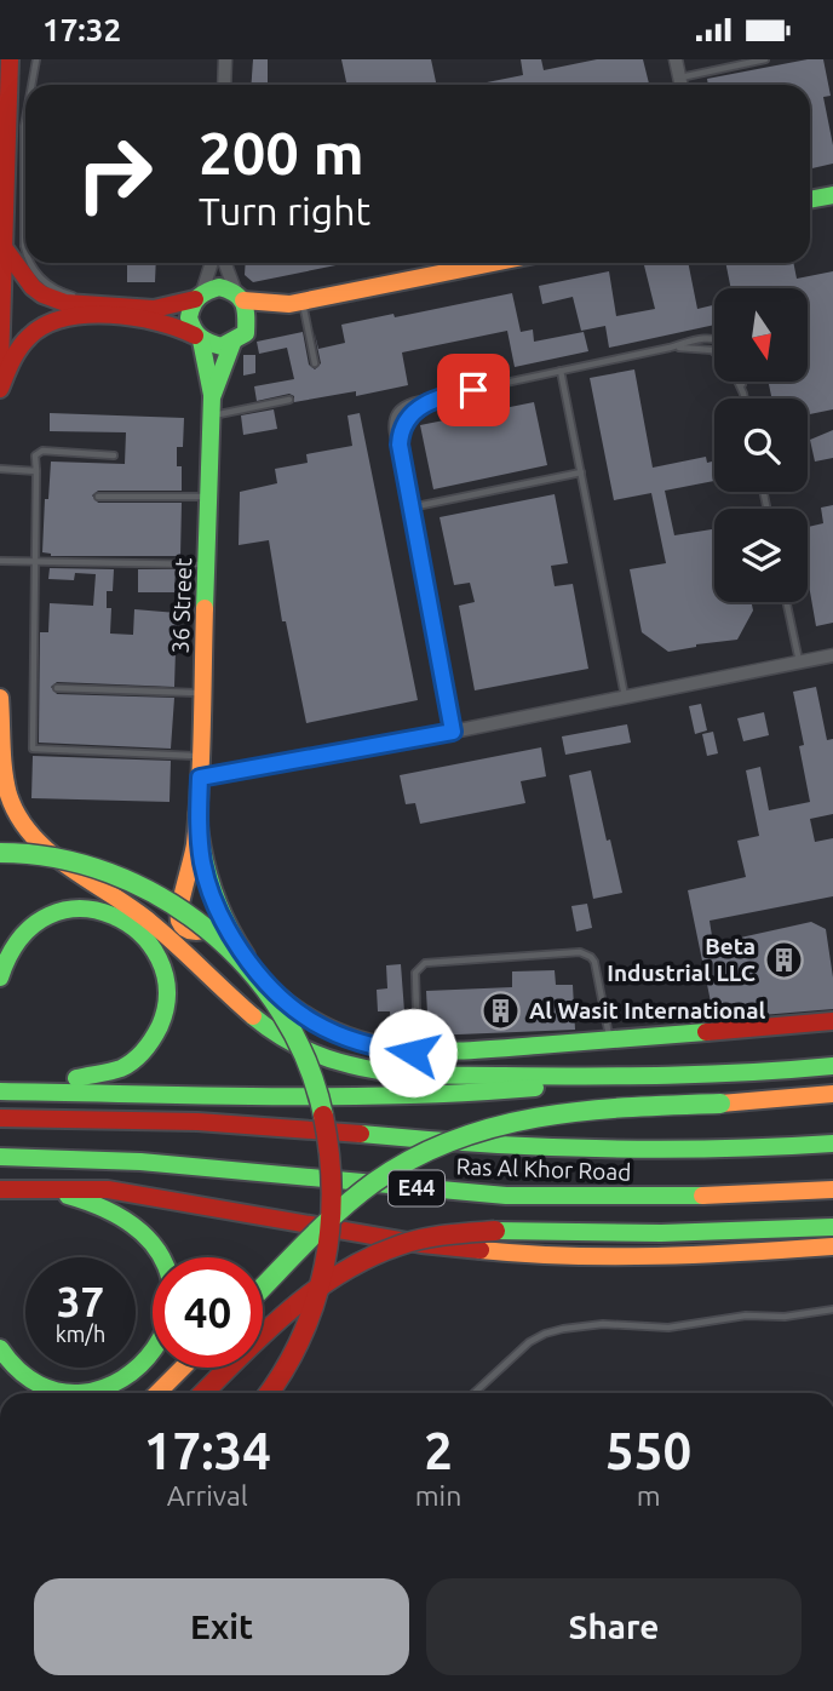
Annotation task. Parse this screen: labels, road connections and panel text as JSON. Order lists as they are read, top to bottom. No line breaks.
{"streets":{"main road":["36 Street","Ras Al Khor Road","E44"]},"places":{"building":["Beta Industrial LLC","Al Wasit International"]},"north":"bottom","page":{"status":"17:32","turn":["200 m","Turn right"],"speed":"37 km/h","limit":"40","eta":["17:34","Arrival","2","min","550","m"],"buttons":["Exit","Share"]}}
